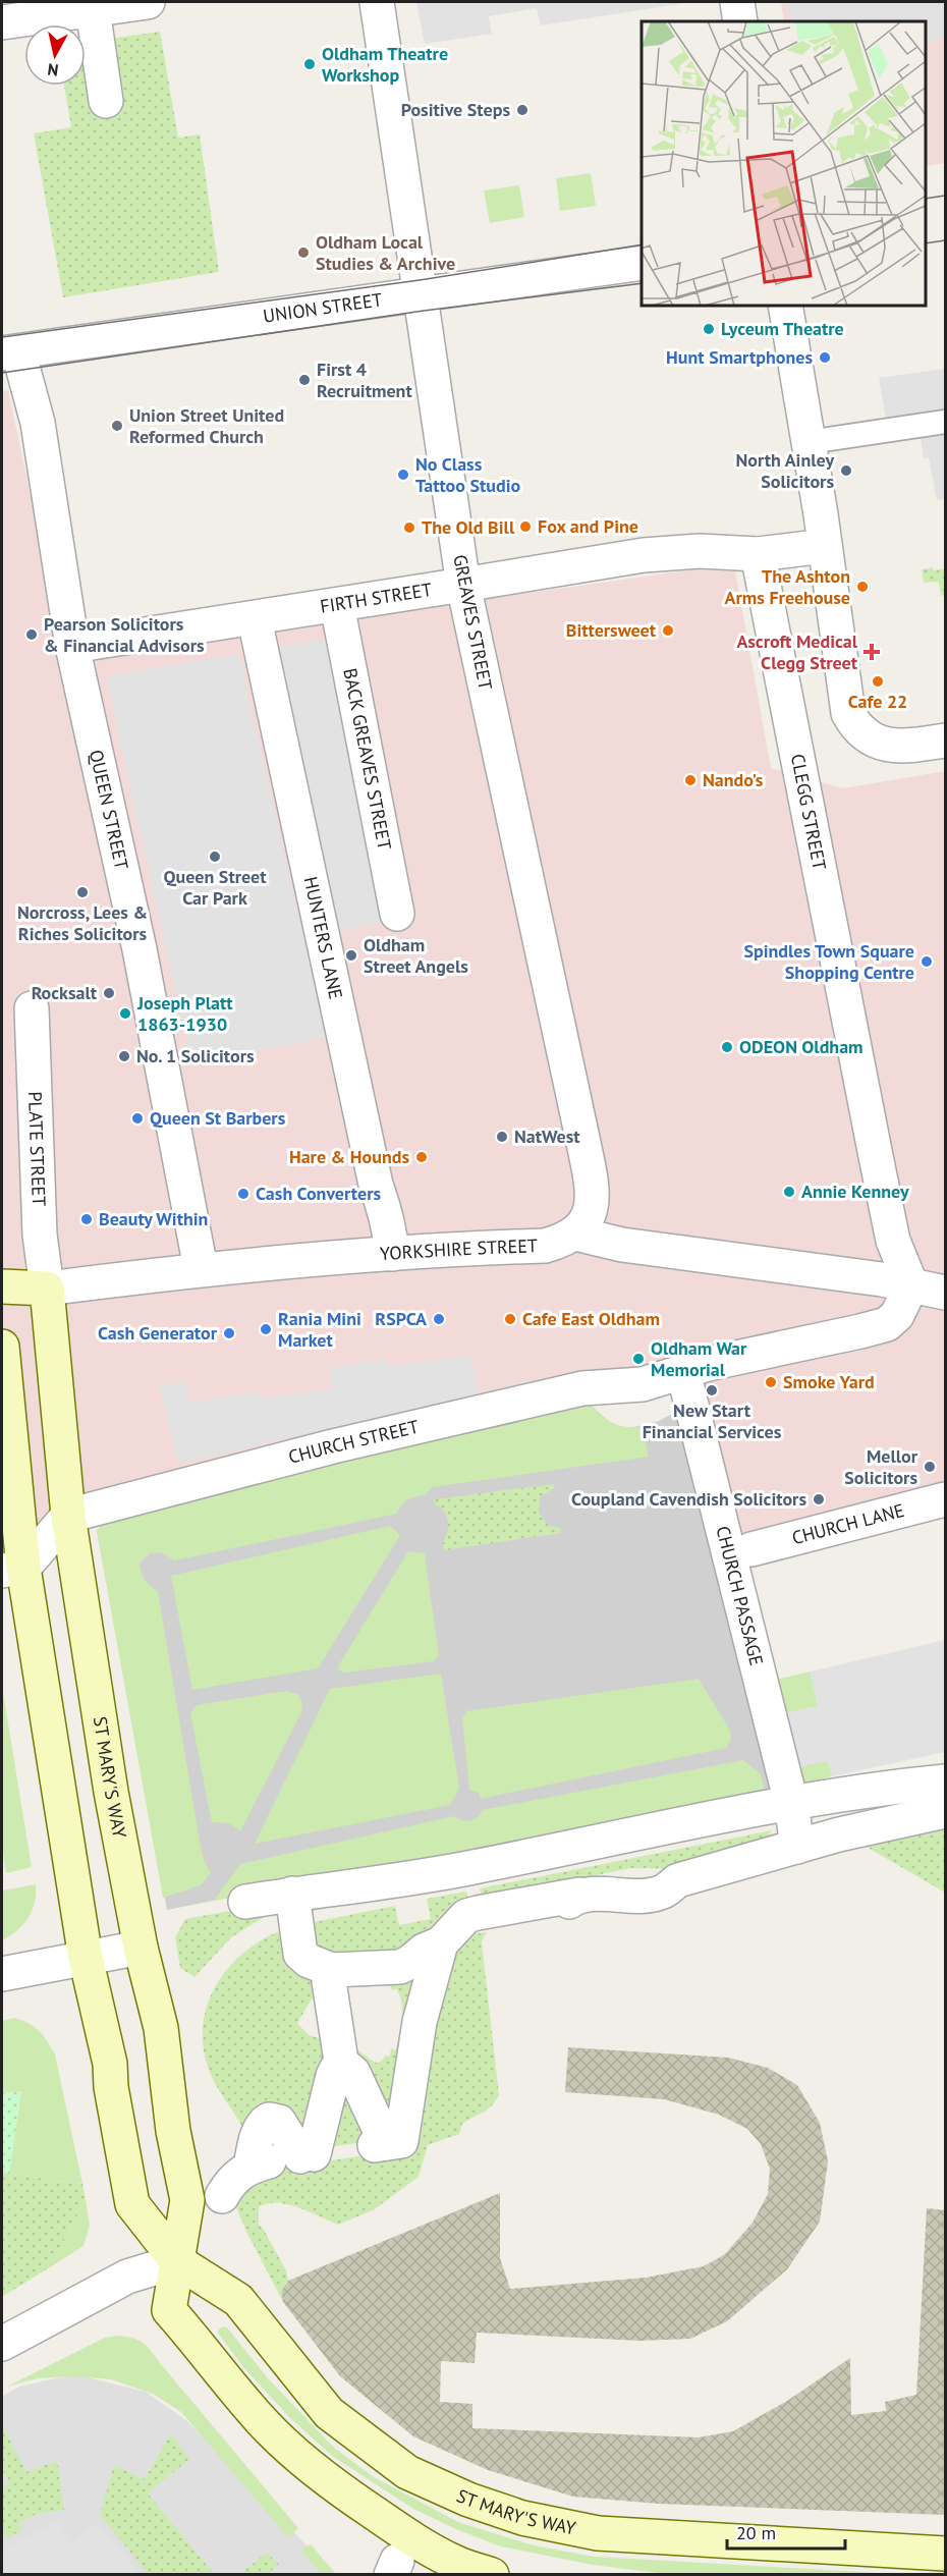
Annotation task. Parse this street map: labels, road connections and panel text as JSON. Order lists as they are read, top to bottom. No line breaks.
{"streets":{"main road":["YORKSHIRE STREET","ST MARY'S WAY"],"street":["UNION STREET","FIRTH STREET","GREAVES STREET","BACK GREAVES STREET","QUEEN STREET","CLEGG STREET","HUNTERS LANE","PLATE STREET","CHURCH STREET","CHURCH LANE","CHURCH PASSAGE"]},"crossings":[["UNION STREET","GREAVES STREET"],["UNION STREET","QUEEN STREET"],["FIRTH STREET","GREAVES STREET"],["FIRTH STREET","BACK GREAVES STREET"],["FIRTH STREET","QUEEN STREET"],["FIRTH STREET","CLEGG STREET"],["FIRTH STREET","HUNTERS LANE"],["GREAVES STREET","YORKSHIRE STREET"],["QUEEN STREET","YORKSHIRE STREET"],["CLEGG STREET","CHURCH STREET"],["HUNTERS LANE","YORKSHIRE STREET"],["PLATE STREET","YORKSHIRE STREET"],["PLATE STREET","ST MARY'S WAY"],["YORKSHIRE STREET","ST MARY'S WAY"],["CHURCH STREET","ST MARY'S WAY"]],"places":{"other":["Oldham Theatre Workshop","Positive Steps","Oldham Local Studies & Archive","Lyceum Theatre","Hunt Smartphones","First 4 Recruitment","Union Street United Reformed Church","North Ainley Solicitors","No Class Tattoo Studio","Fox and Pine","The Old Bill","The Ashton Arms Freehouse","Bittersweet","Pearson Solicitors & Financial Advisors","Cafe 22","Nando's","Queen Street Car Park","Norcross, Lees & Riches Solicitors","Oldham Street Angels","Spindles Town Square Shopping Centre","Rocksalt","Joseph Platt 1863-1930","ODEON Oldham","No. 1 Solicitors","Queen St Barbers","NatWest","Hare & Hounds","Annie Kenney","Cash Converters","Beauty Within","RSPCA","Cafe East Oldham","Rania Mini Market","Cash Generator","Oldham War Memorial","Smoke Yard","New Start Financial Services","Mellor Solicitors","Coupland Cavendish Solicitors"],"health":["Ascroft Medical Clegg Street"]},"scale_bar":"20 m","north":"bottom"}
